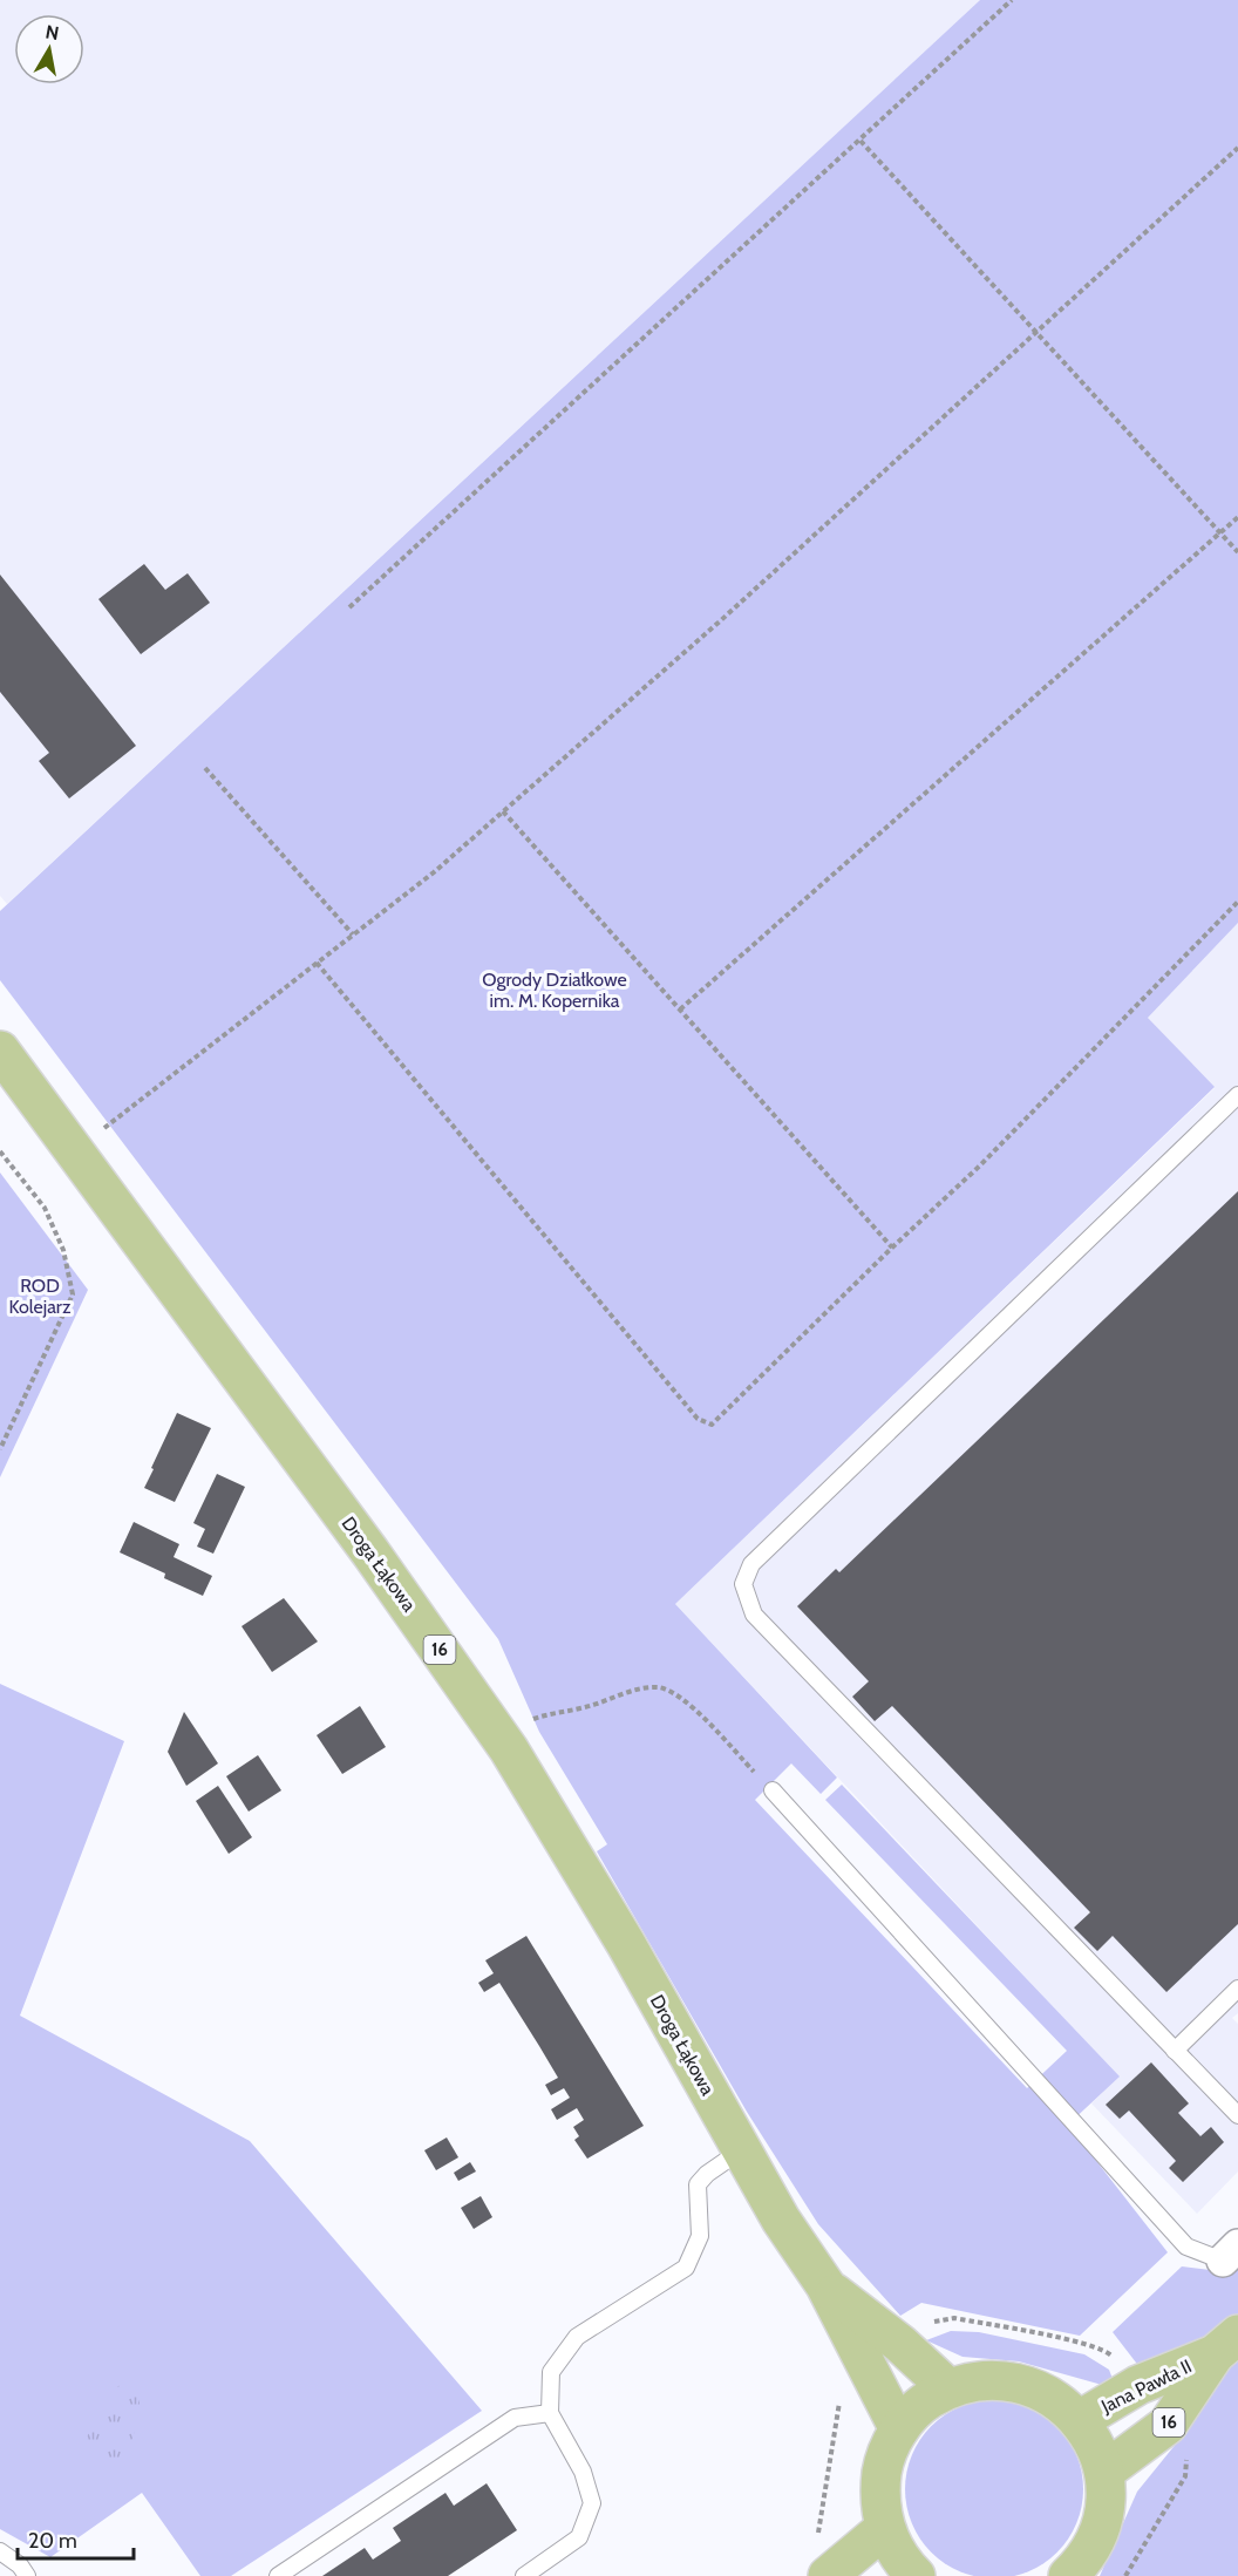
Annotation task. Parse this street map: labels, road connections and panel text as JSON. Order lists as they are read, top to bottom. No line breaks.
{"streets":{"main road":["Droga Łąkowa","16","Jana Pawła II"]},"parks":["Ogrody Działkowe im. M. Kopernika","ROD Kolejarz"],"scale_bar":"20 m","north":"top"}
